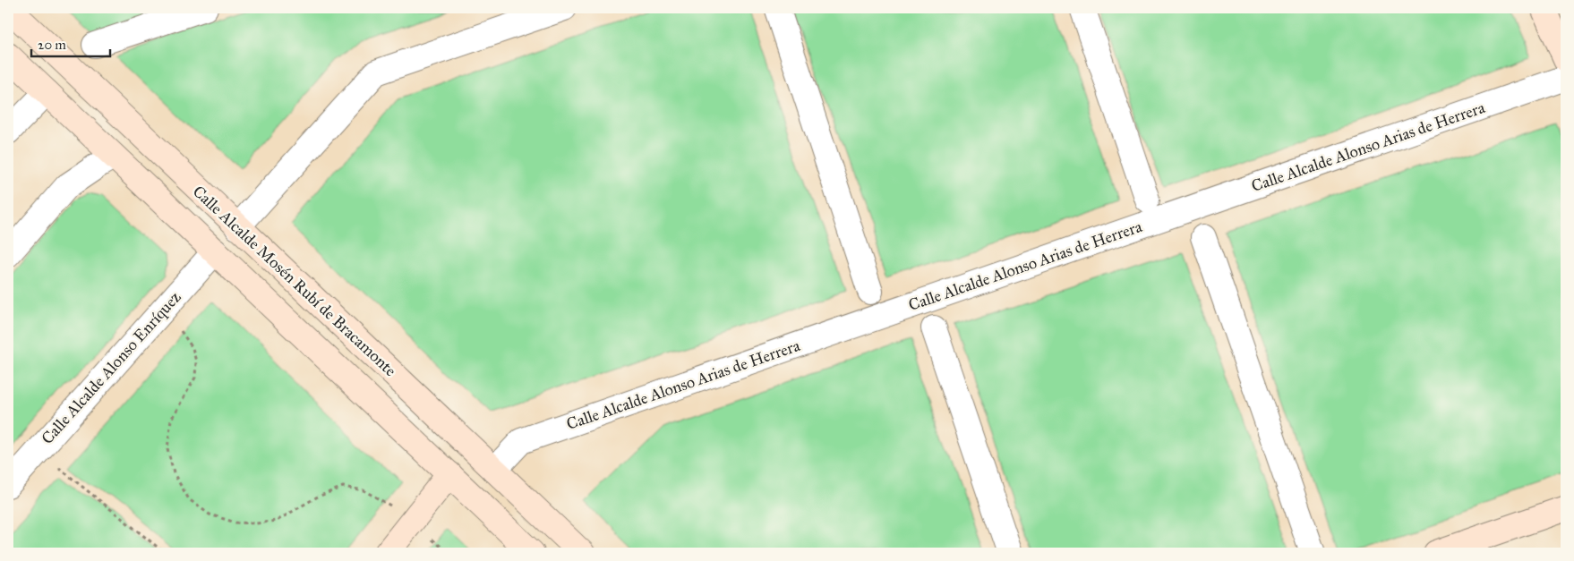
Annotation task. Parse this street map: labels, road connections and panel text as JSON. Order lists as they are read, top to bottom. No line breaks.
{"streets":{"main road":["Calle Alcalde Mosén Rubí de Bracamonte"],"street":["Calle Alcalde Alonso Arias de Herrera","Calle Alcalde Alonso Enríquez"]},"crossings":[["Calle Alcalde Alonso Arias de Herrera","Calle Alcalde Mosén Rubí de Bracamonte"],["Calle Alcalde Mosén Rubí de Bracamonte","Calle Alcalde Alonso Enríquez"]],"scale_bar":"20 m"}
